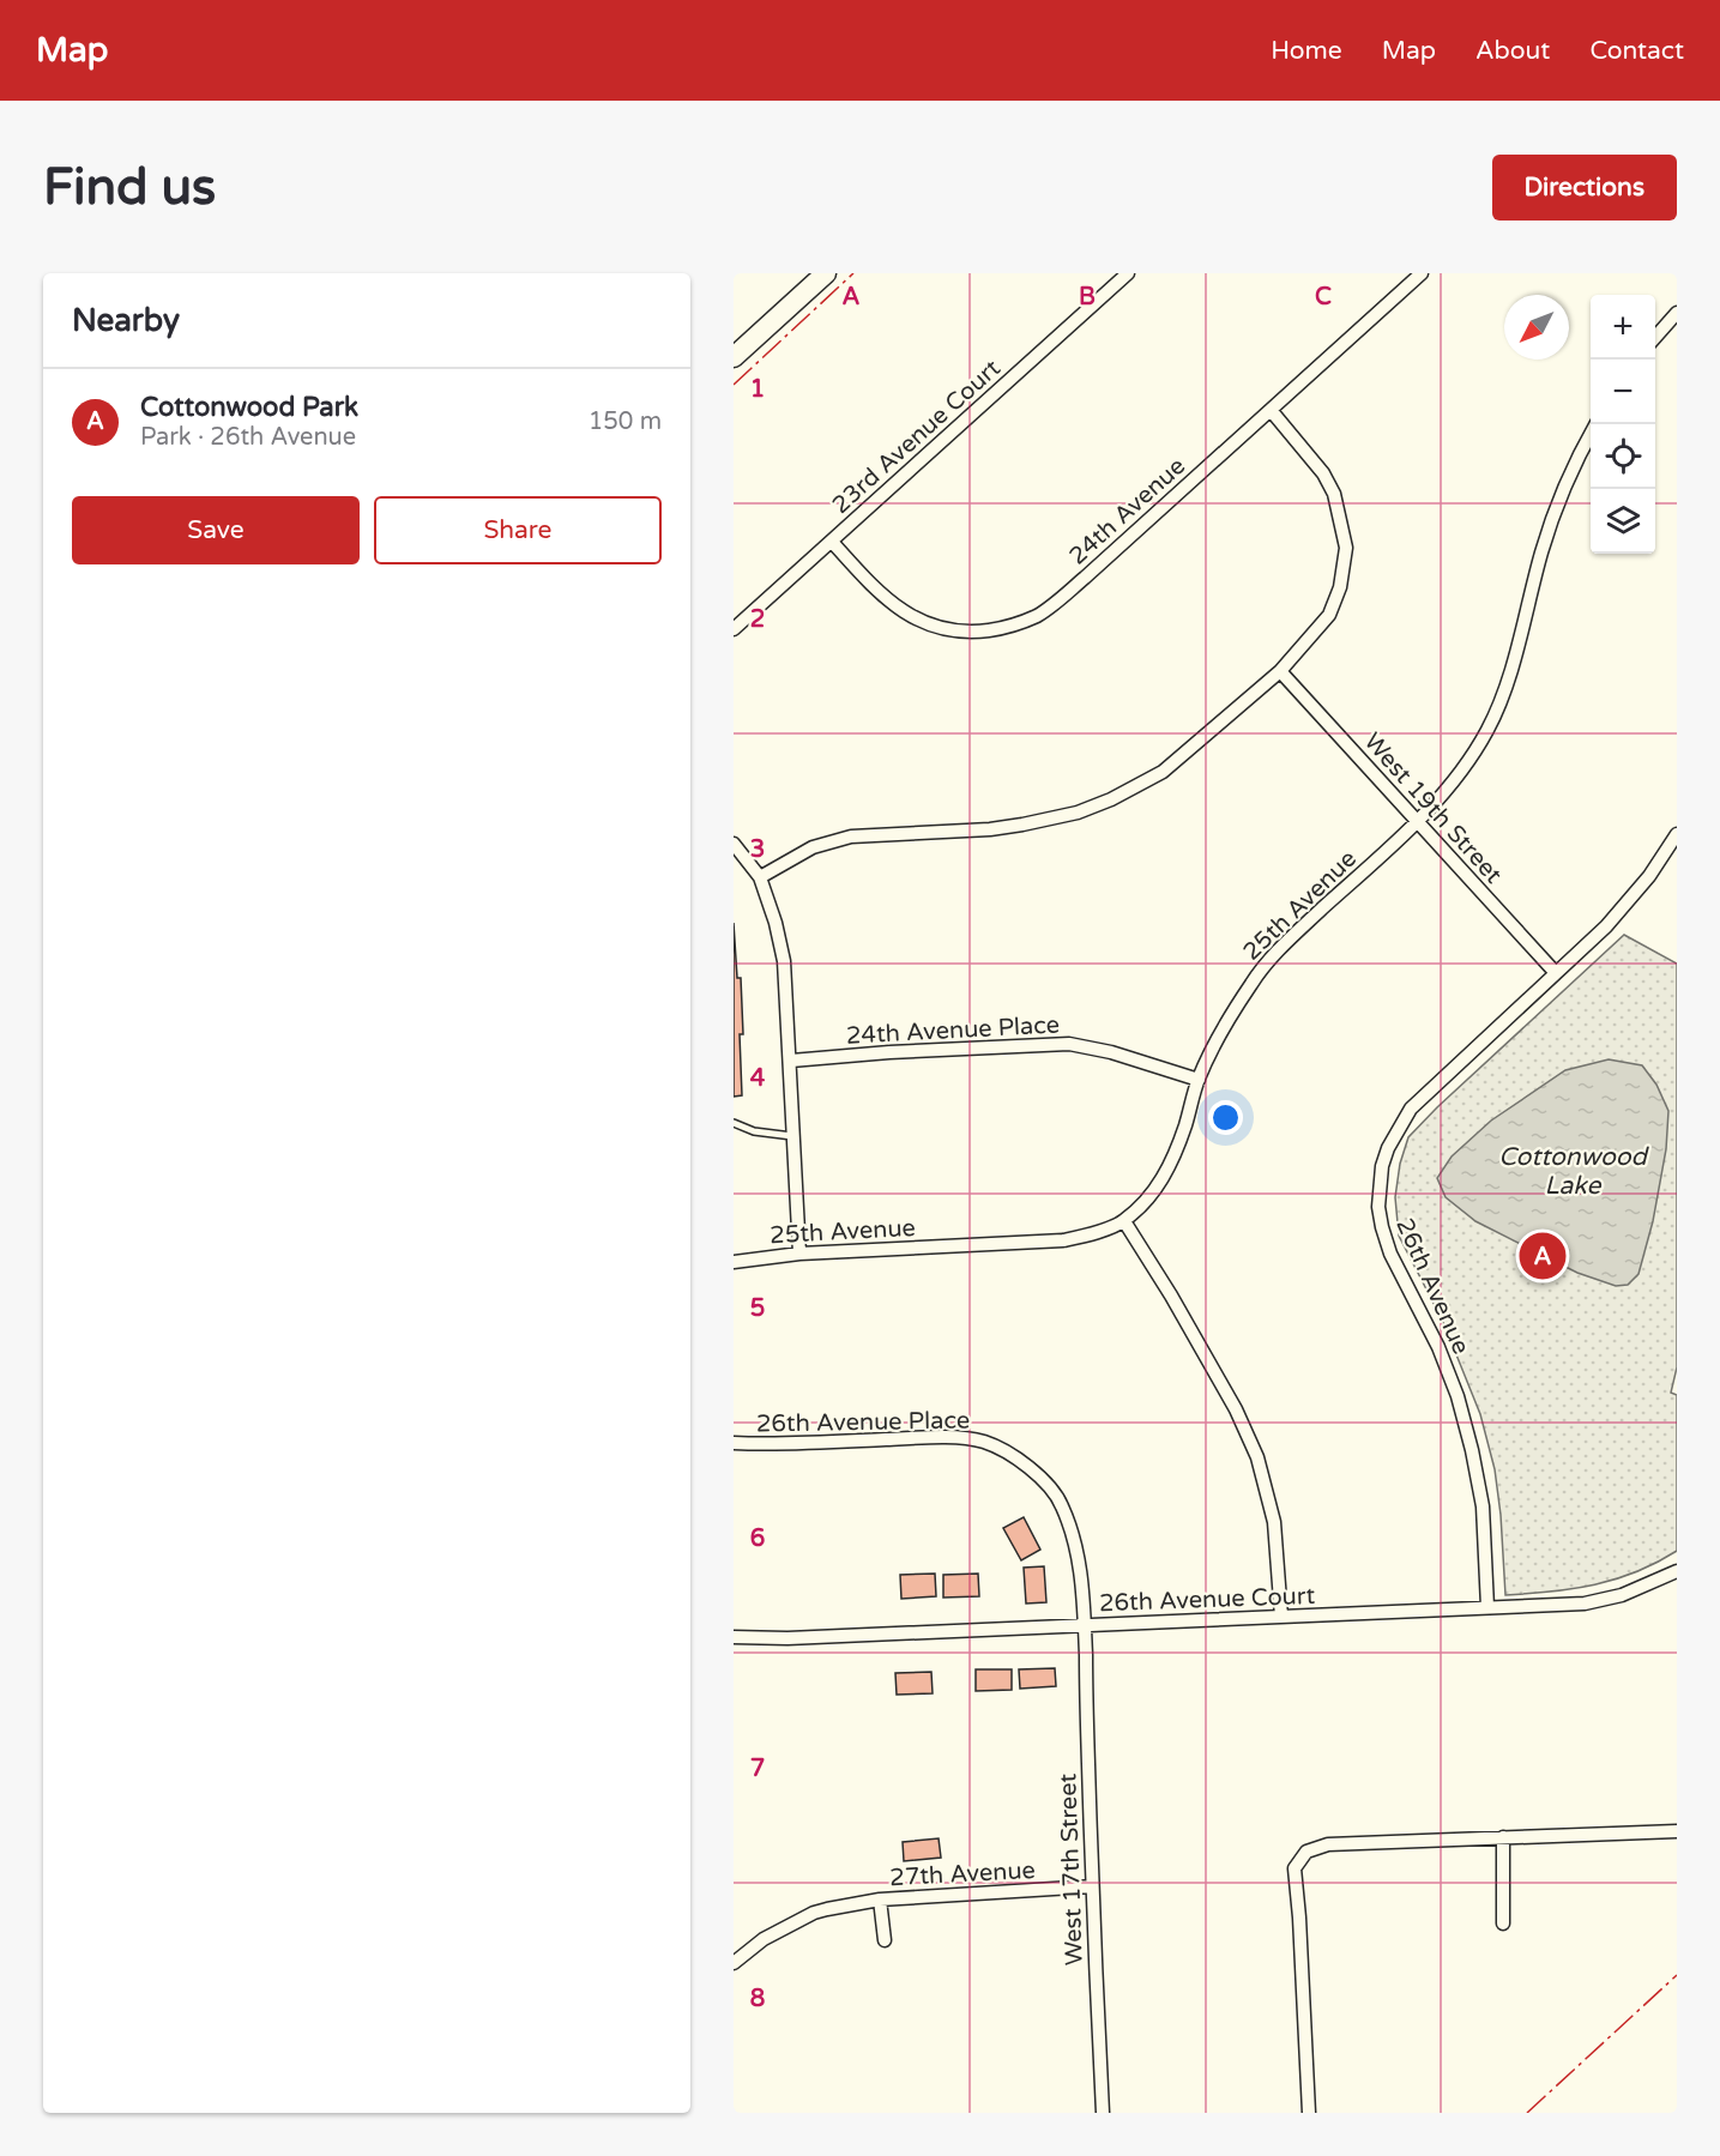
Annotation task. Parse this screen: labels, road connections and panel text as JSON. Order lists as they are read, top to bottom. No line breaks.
{"streets":{"street":["23rd Avenue Court","24th Avenue","West 19th Street","25th Avenue","24th Avenue Place","26th Avenue","26th Avenue Place","26th Avenue Court","West 17th Street","27th Avenue"]},"crossings":[["23rd Avenue Court","24th Avenue"],["West 19th Street","25th Avenue"],["West 19th Street","26th Avenue"],["25th Avenue","24th Avenue Place"],["26th Avenue","26th Avenue Court"],["26th Avenue Place","26th Avenue Court"],["26th Avenue Place","West 17th Street"],["26th Avenue Court","West 17th Street"],["West 17th Street","27th Avenue"]],"water":["Cottonwood Lake"],"north":"bottom left","page":{"header":"Map","nav":["Home","Map","About","Contact"],"buttons":["Directions",["Save","Share"]],"title":"Find us","heading":"Nearby","map_buttons":["+","−"],"list":[{"mark":"A","name":"Cottonwood Park","note":"Park · 26th Avenue","value":"150 m"}],"pins":"A"},"grid":{"columns":["A","B","C"],"rows":["1","2","3","4","5","6","7","8"]}}
